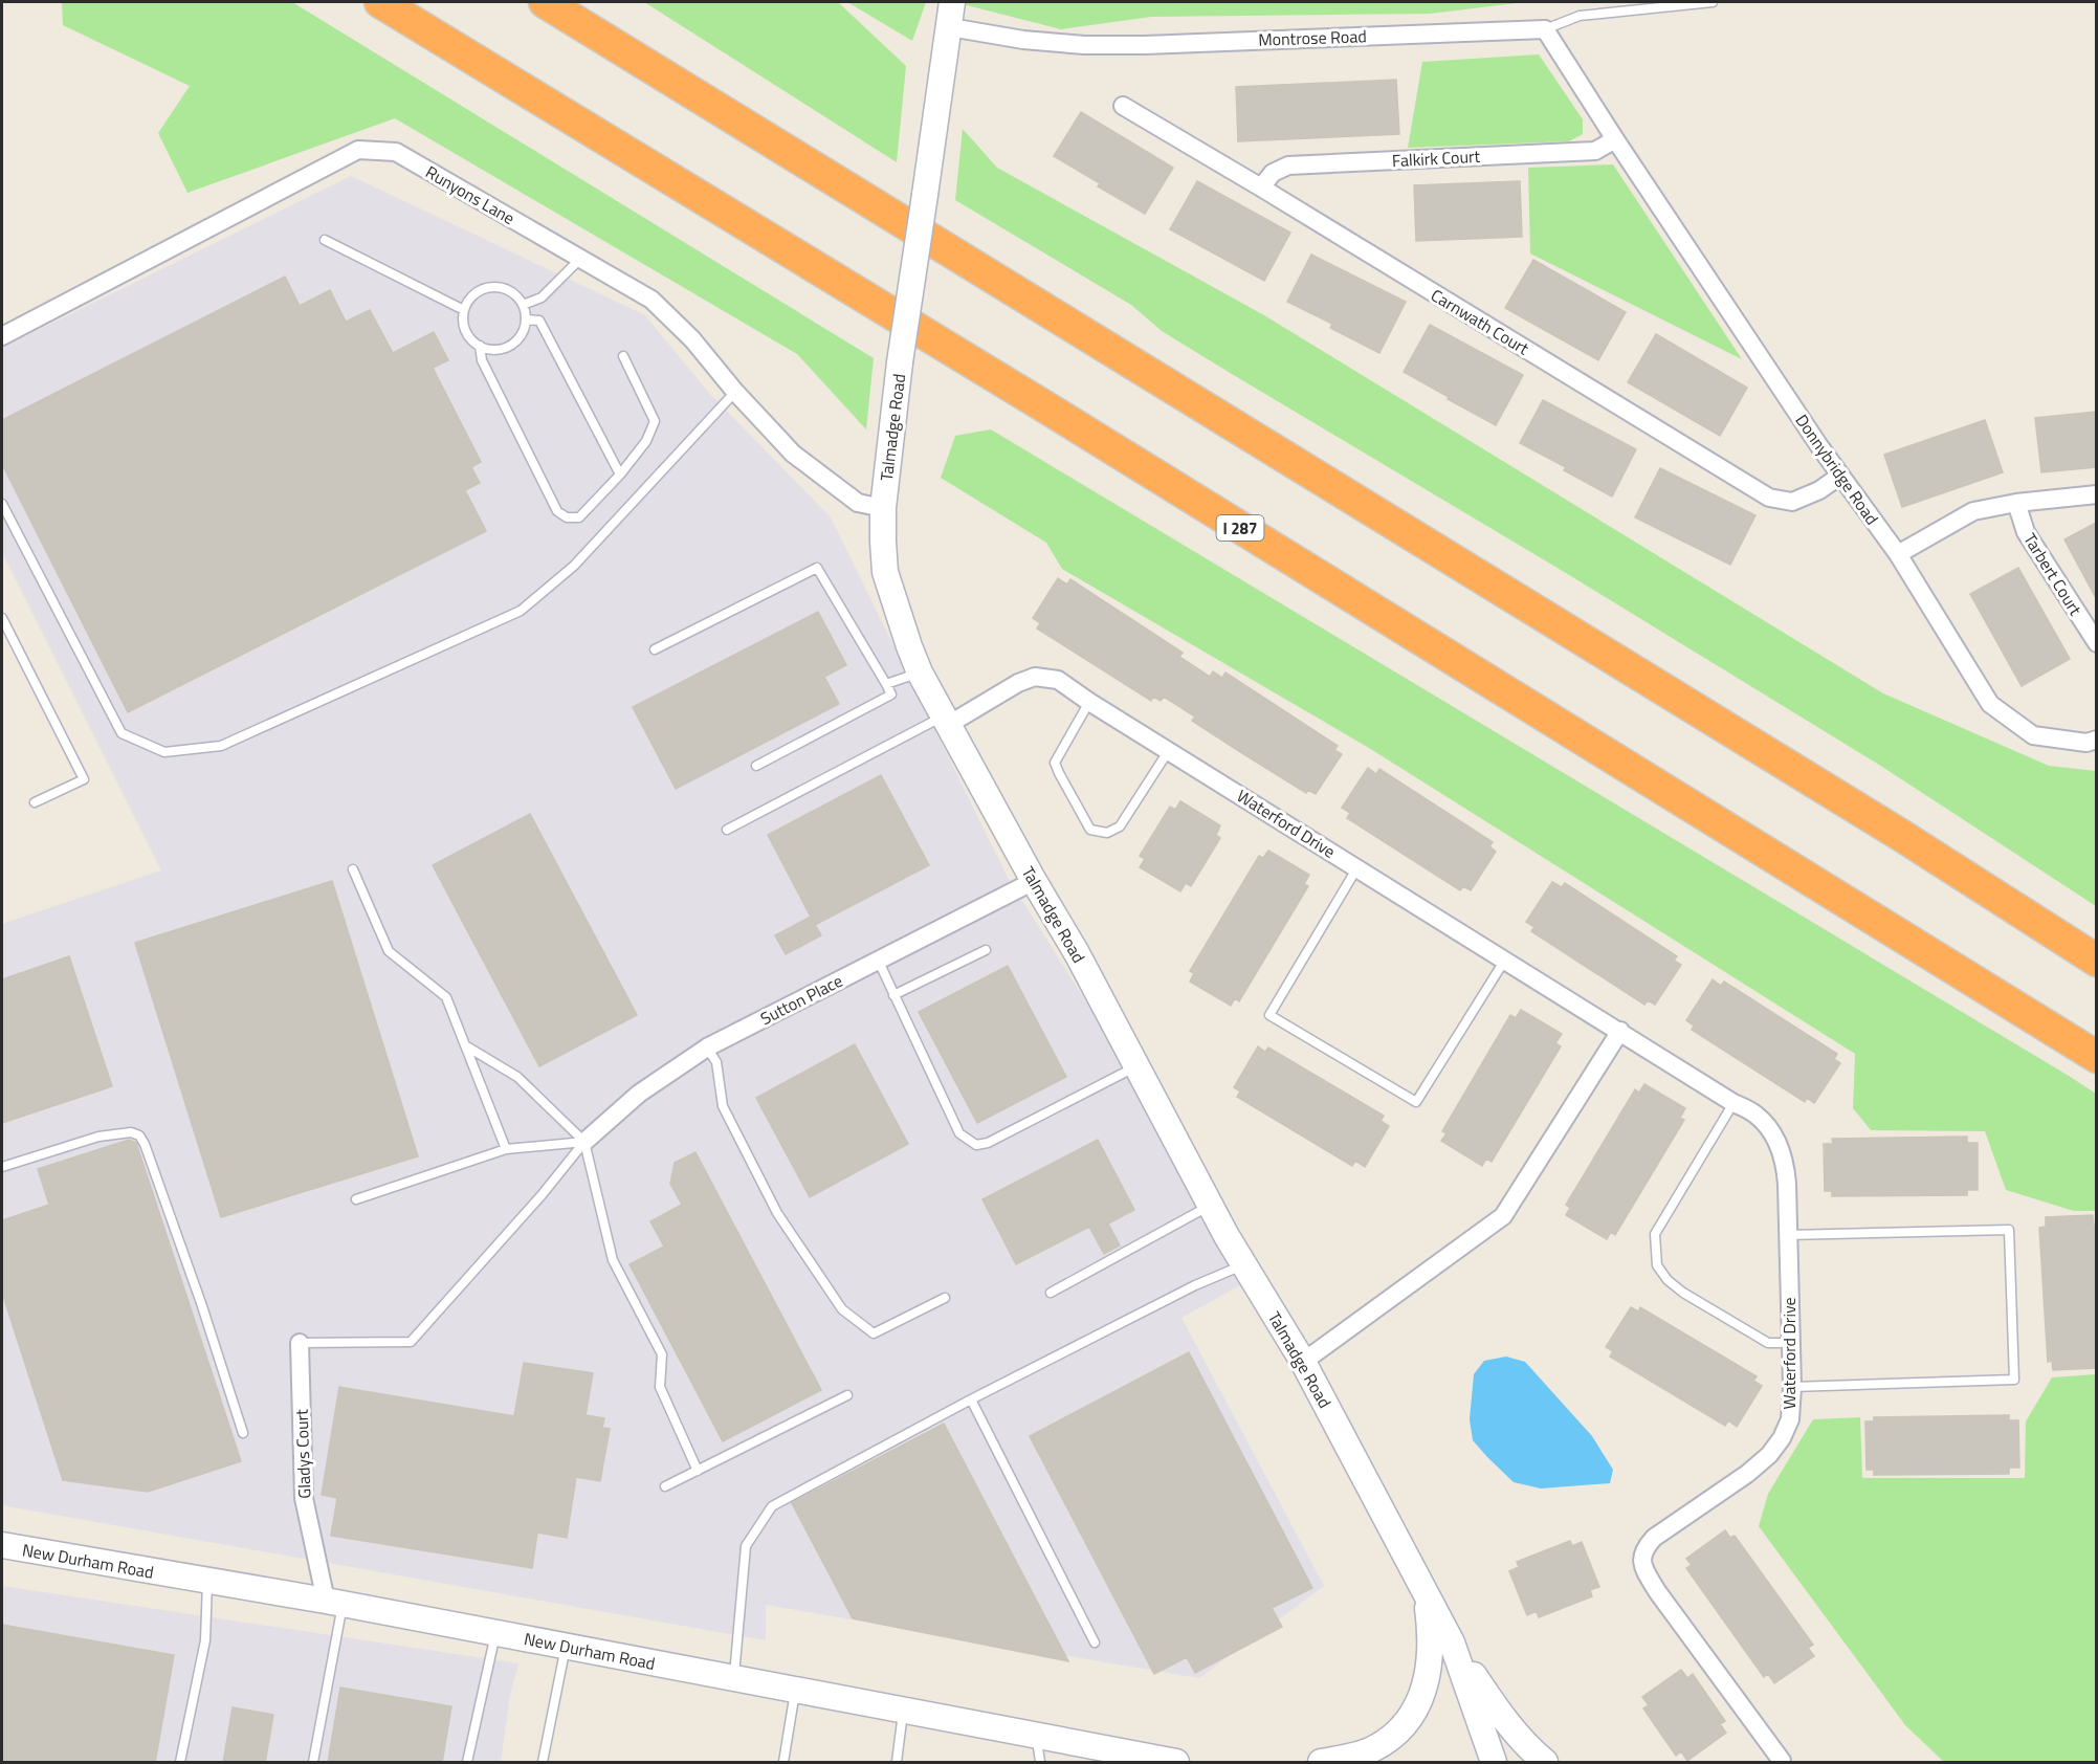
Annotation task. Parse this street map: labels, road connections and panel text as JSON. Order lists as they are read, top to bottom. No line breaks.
{"streets":{"highway":["I 287"],"street":["Montrose Road","Falkirk Court","Runyons Lane","Carnwath Court","Talmadge Road","Donnybridge Road","Tarbert Court","Waterford Drive","Sutton Place","Gladys Court","New Durham Road"]},"crossings":[["Montrose Road","Talmadge Road"],["Falkirk Court","Carnwath Court"],["Falkirk Court","Donnybridge Road"],["Runyons Lane","Talmadge Road"],["Carnwath Court","Donnybridge Road"],["Talmadge Road","Waterford Drive"],["Talmadge Road","Sutton Place"],["Gladys Court","New Durham Road"]]}
